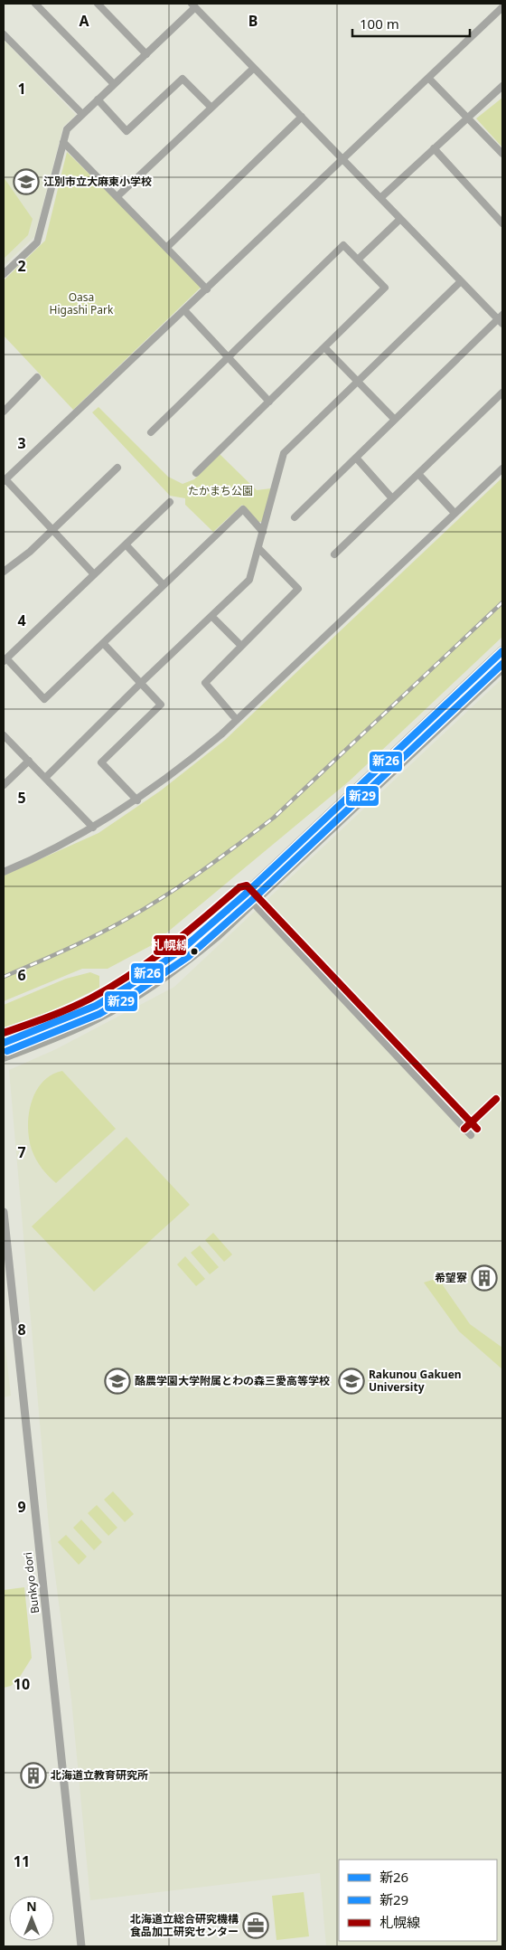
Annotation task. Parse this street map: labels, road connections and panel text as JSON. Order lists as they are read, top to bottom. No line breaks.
{"streets":{"street":["Bunkyo dori"]},"parks":["Oasa Higashi Park","たかまち公園"],"places":{"school or university":["江別市立大麻東小学校","酪農学園大学附属とわの森三愛高等学校","Rakunou Gakuen University"],"building":["希望寮","北海道立教育研究所"],"office":["北海道立総合研究機構 食品加工研究センター"]},"lines":["transit line 新26","transit line 新29","transit line 札幌線"],"legend":["新26","新29","札幌線"],"scale_bar":"100 m","north":"top","grid":{"columns":["A","B"],"rows":["1","2","3","4","5","6","7","8","9","10","11"]}}
